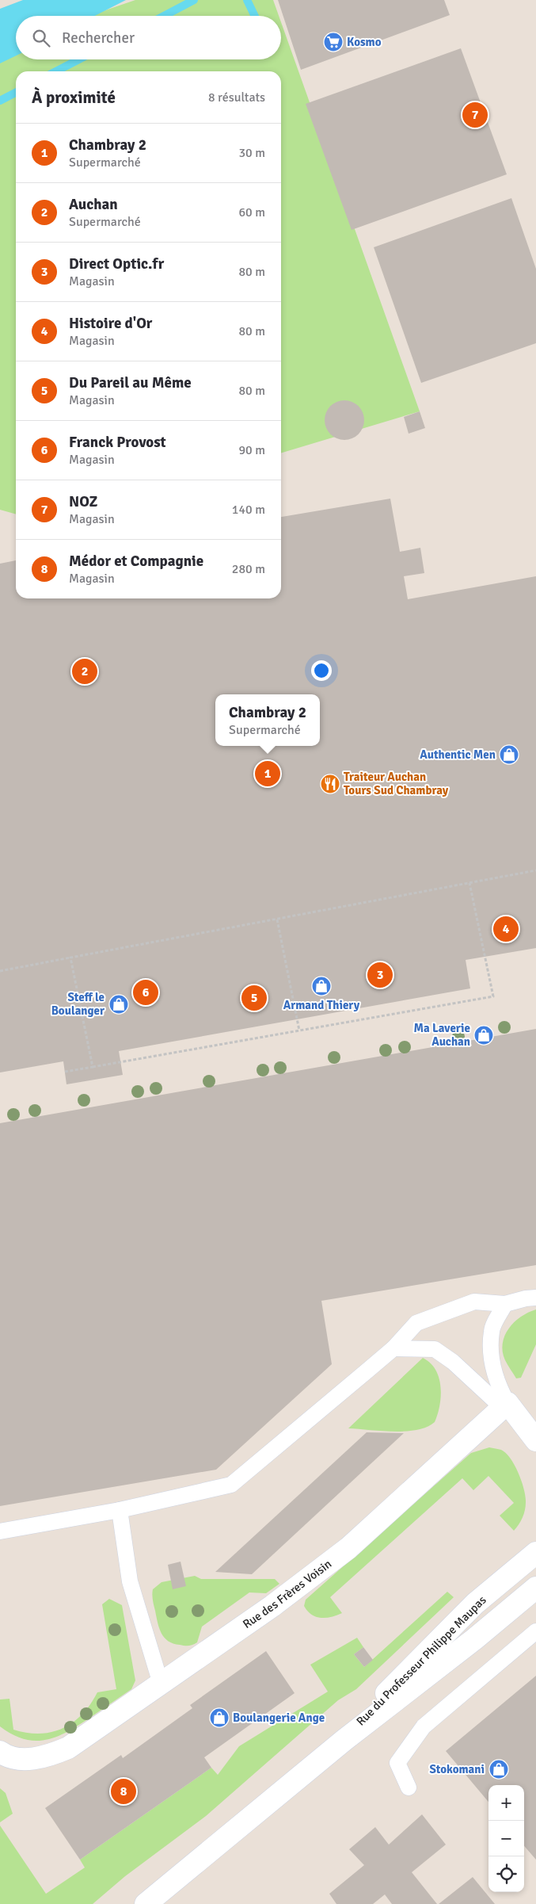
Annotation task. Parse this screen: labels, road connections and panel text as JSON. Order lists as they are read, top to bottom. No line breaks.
{"streets":{"street":["Rue des Frères Voisin","Rue du Professeur Philippe Maupas"]},"places":{"supermarket":["Kosmo"],"shop":["Authentic Men","Armand Thiery","Steff le Boulanger","Ma Laverie Auchan","Boulangerie Ange","Stokomani"],"restaurant":["Traiteur Auchan Tours Sud Chambray"]},"page":{"search":"Rechercher","heading":["À proximité","8 résultats"],"pins":["7","2","1","4","3","6","5","8"],"list":[{"mark":"1","name":"Chambray 2","note":"Supermarché","value":"30 m"},{"mark":"2","name":"Auchan","note":"Supermarché","value":"60 m"},{"mark":"3","name":"Direct Optic.fr","note":"Magasin","value":"80 m"},{"mark":"4","name":"Histoire d'Or","note":"Magasin","value":"80 m"},{"mark":"5","name":"Du Pareil au Même","note":"Magasin","value":"80 m"},{"mark":"6","name":"Franck Provost","note":"Magasin","value":"90 m"},{"mark":"7","name":"NOZ","note":"Magasin","value":"140 m"},{"mark":"8","name":"Médor et Compagnie","note":"Magasin","value":"280 m"}],"popup":["Chambray 2","Supermarché"],"map_buttons":["+","−"]}}
